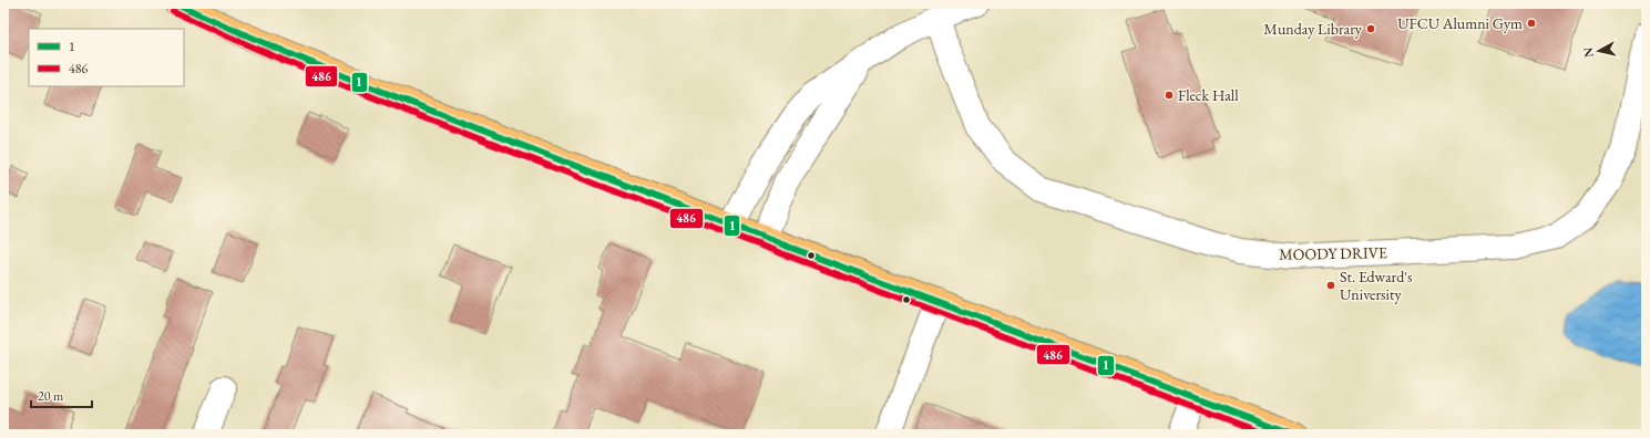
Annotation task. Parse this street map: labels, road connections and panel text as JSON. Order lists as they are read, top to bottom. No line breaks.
{"streets":{"street":["MOODY DRIVE"]},"places":["UFCU Alumni Gym","Munday Library","Fleck Hall","St. Edward's University"],"lines":["transit line 1","transit line 486"],"legend":["1","486"],"scale_bar":"20 m","north":"left"}
